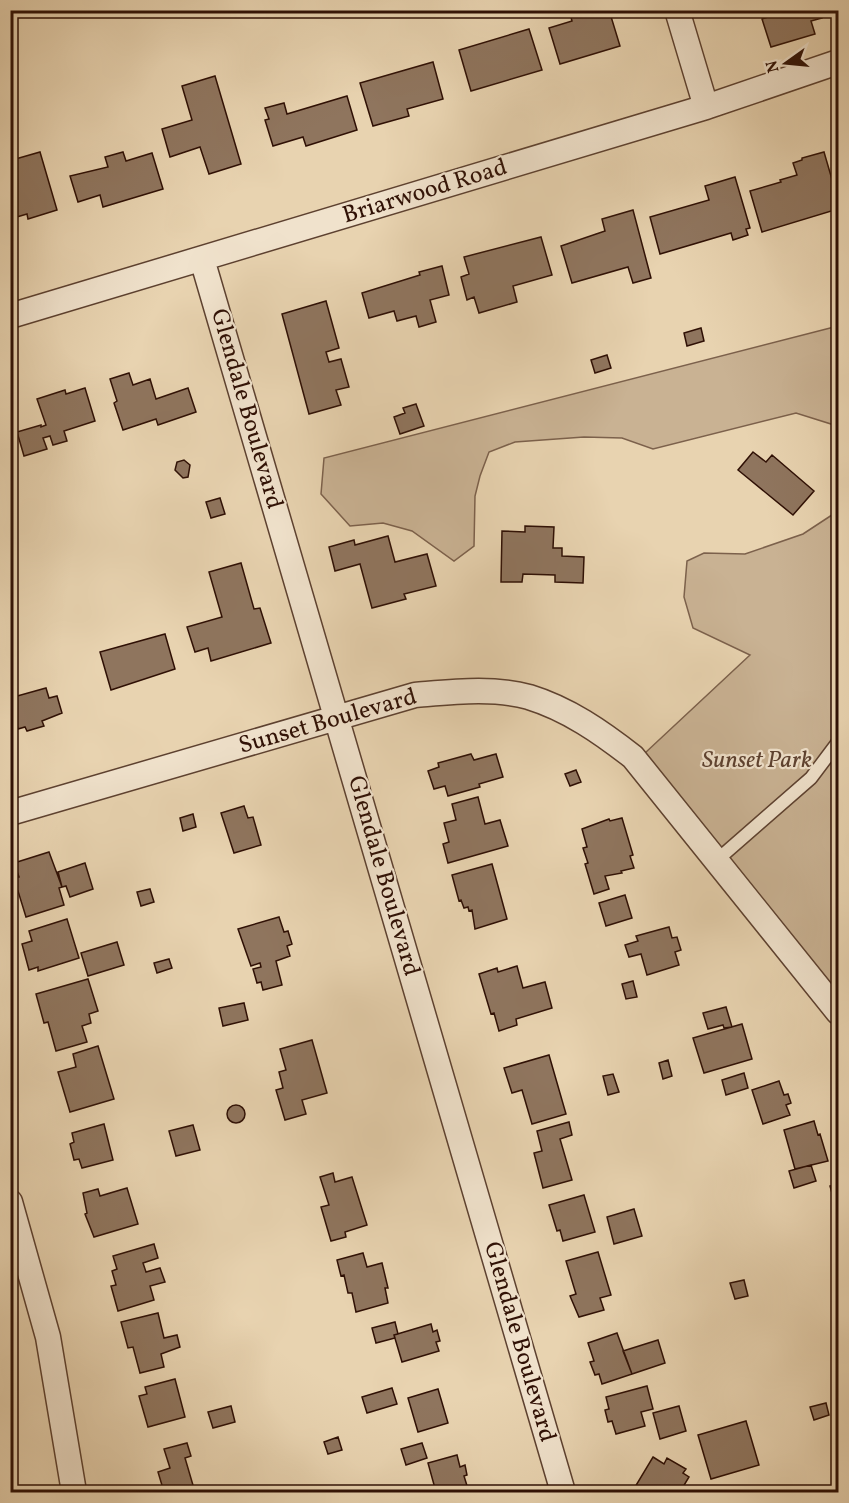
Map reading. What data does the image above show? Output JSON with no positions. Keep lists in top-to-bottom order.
{
  "streets": {
    "street": ["Briarwood Road", "Glendale Boulevard", "Sunset Boulevard"]
  },
  "crossings": [
    ["Briarwood Road", "Glendale Boulevard"],
    ["Glendale Boulevard", "Sunset Boulevard"]
  ],
  "parks": ["Sunset Park"],
  "north": "left"
}
